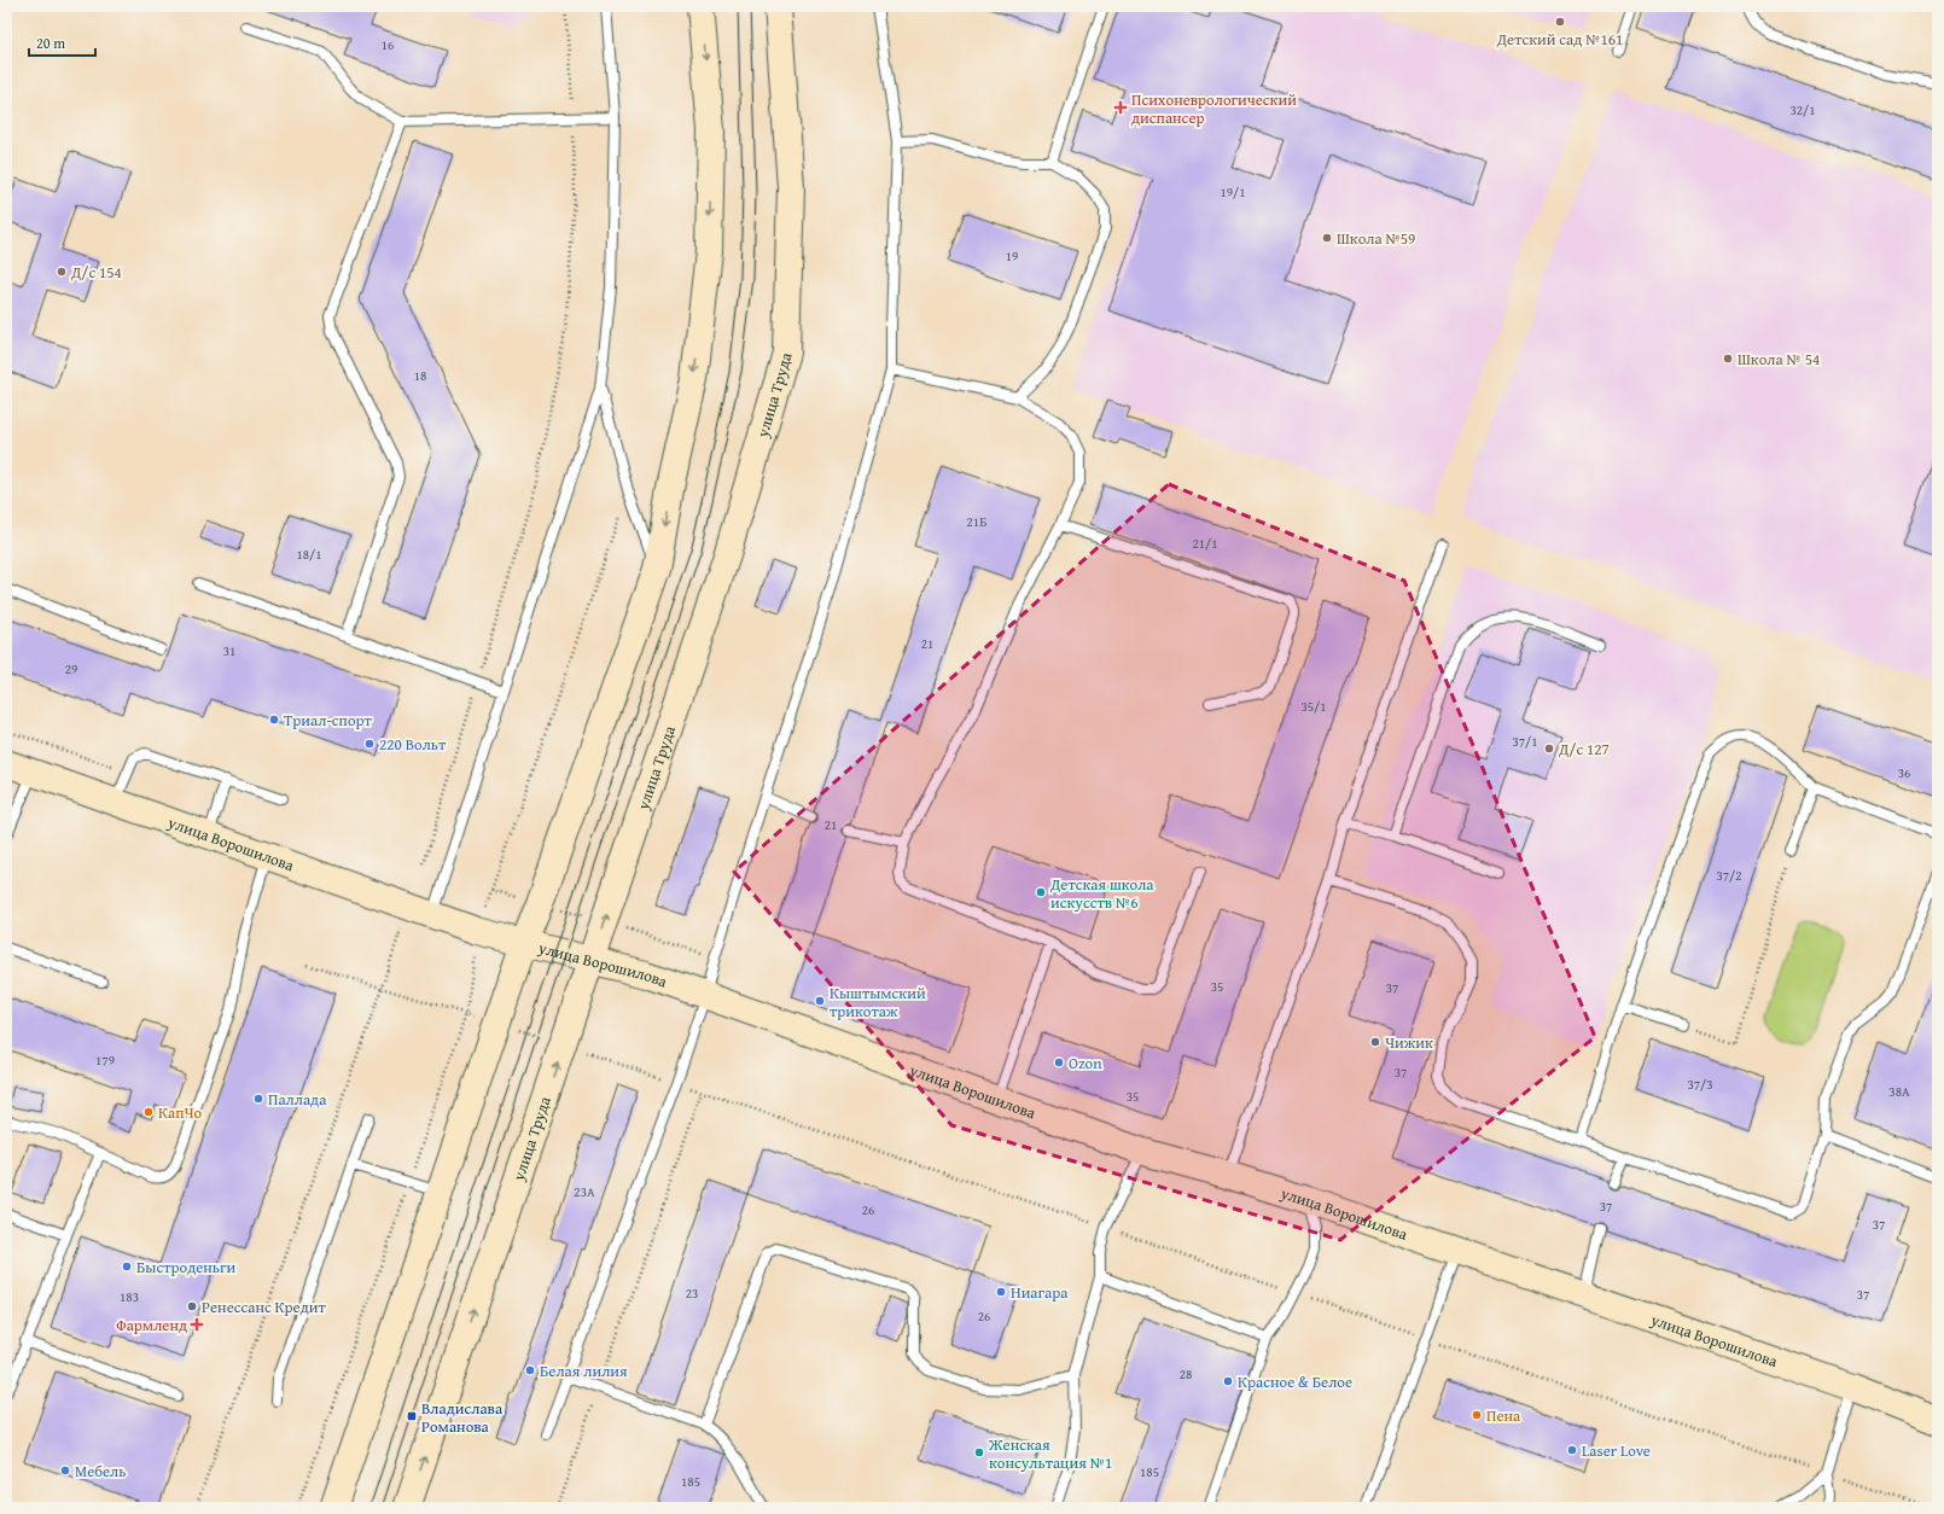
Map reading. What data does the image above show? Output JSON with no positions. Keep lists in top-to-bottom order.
{
  "streets": {
    "main road": ["улица Труда", "улица Ворошилова"]
  },
  "crossings": [
    ["улица Труда", "улица Ворошилова"]
  ],
  "places": {
    "other": [
      "Детский сад №161",
      "Школа №59",
      "Д/с 154",
      "Школа № 54",
      "Триал-спорт",
      "220 Вольт",
      "Д/с 127",
      "Детская школа искусств №6",
      "Кыштымский трикотаж",
      "Чижик",
      "Ozon",
      "Паллада",
      "КапЧо",
      "Быстроденьги",
      "Ниагара",
      "Ренессанс Кредит",
      "Белая лилия",
      "Красное & Белое",
      "Пена",
      "Laser Love",
      "Женская консультация №1",
      "Мебель"
    ],
    "health": ["Психоневрологический диспансер", "Фармленд"],
    "transit": ["Владислава Романова"]
  },
  "house_numbers": [
    "16",
    "32/1",
    "19/1",
    "19",
    "18",
    "21Б",
    "21/1",
    "18/1",
    "21",
    "31",
    "29",
    "35/1",
    "37/1",
    "36",
    "21",
    "37/2",
    "35",
    "37",
    "179",
    "37",
    "37/3",
    "38А",
    "35",
    "23А",
    "37",
    "26",
    "37",
    "23",
    "37",
    "183",
    "26",
    "28",
    "185",
    "185"
  ],
  "scale_bar": "20 m"
}
